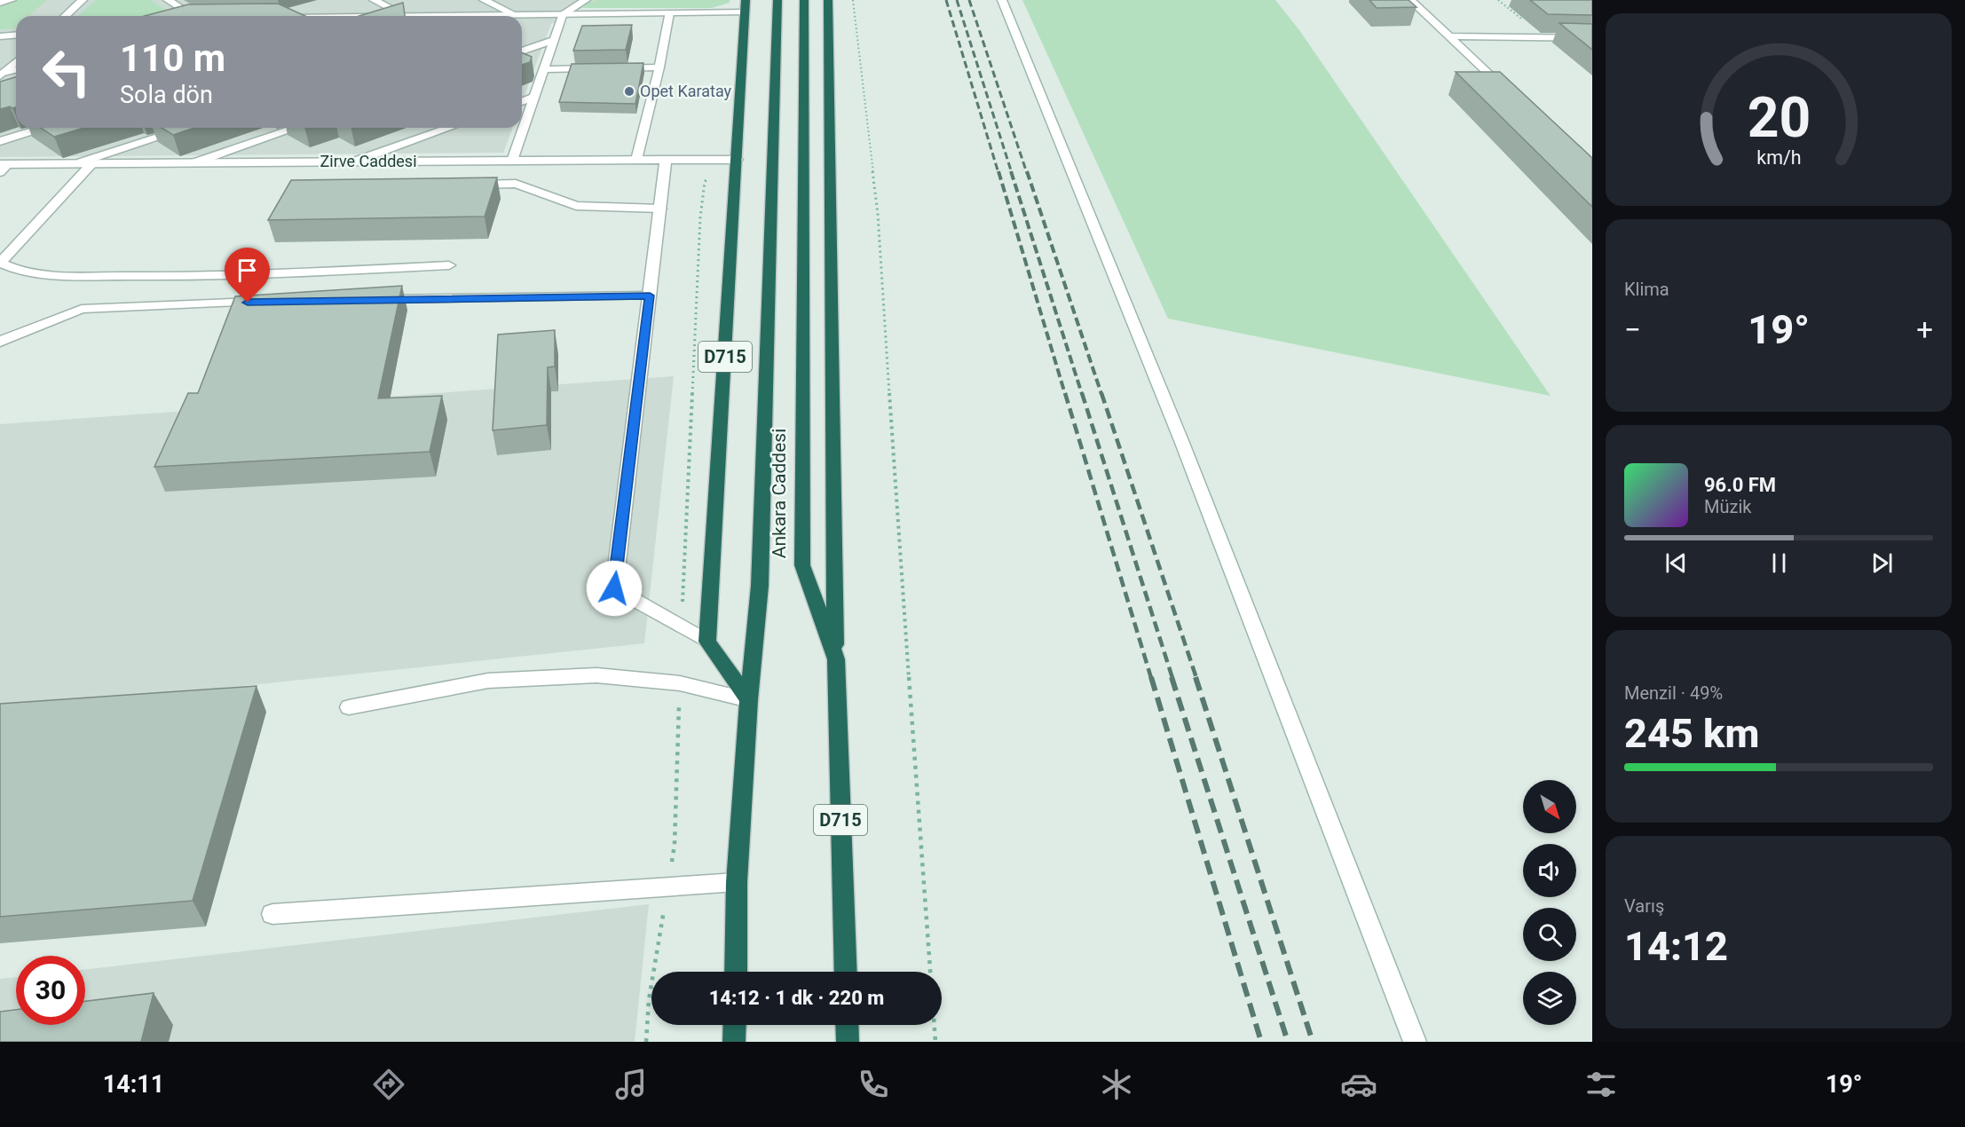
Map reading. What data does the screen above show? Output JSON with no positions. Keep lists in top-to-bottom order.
{
  "streets": {
    "highway": ["D715", "Ankara Caddesi"],
    "street": ["Zirve Caddesi"]
  },
  "crossings": [
    ["Zirve Caddesi", "D715"]
  ],
  "places": ["Opet Karatay"],
  "north": "bottom right",
  "page": {
    "turn": ["110 m", "Sola dön"],
    "tile": [
      "Klima",
      ["Menzil · 49%", "245 km"],
      ["Varış", "14:12"]
    ],
    "heat": ["−", "19°", "+"],
    "song": ["96.0 FM", "Müzik"],
    "limit": "30",
    "trip": "14:12 · 1 dk · 220 m",
    "tabs": ["14:11", "19°"],
    "gauge": ["20", "km/h"]
  }
}
